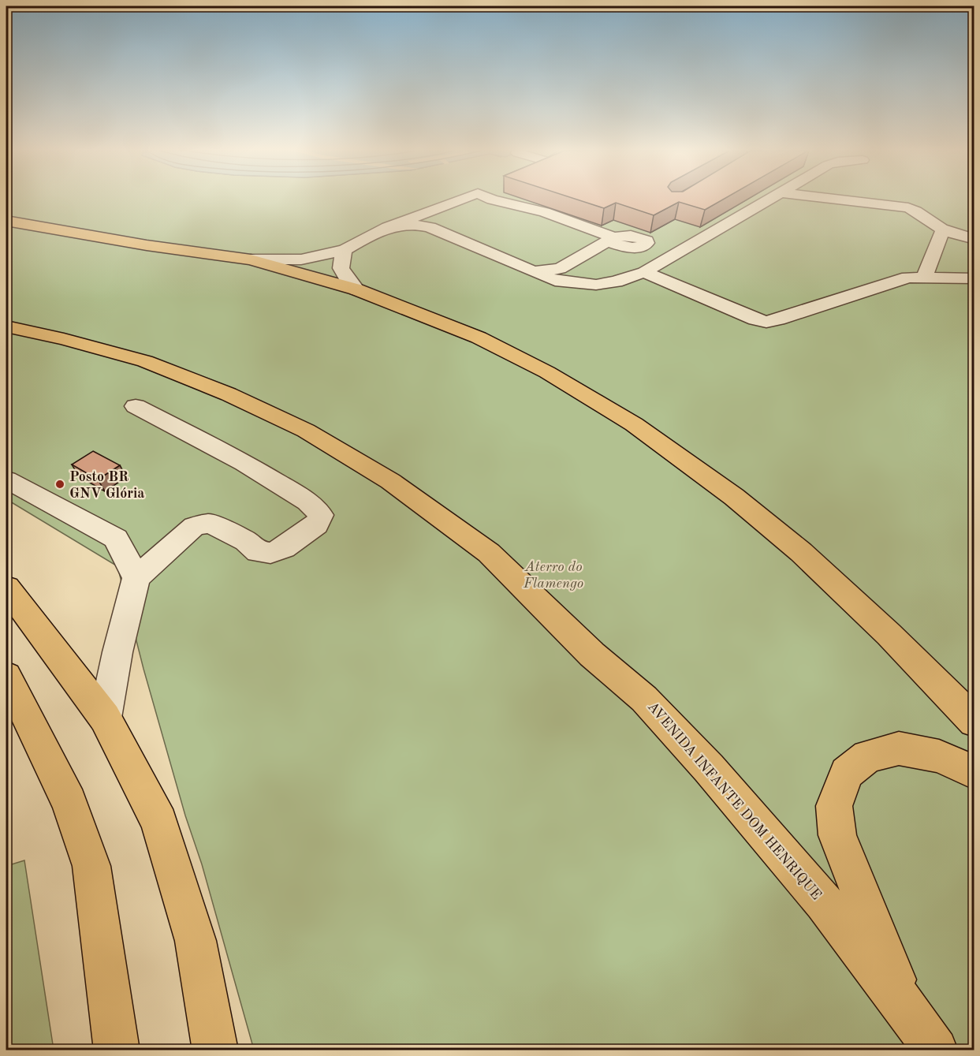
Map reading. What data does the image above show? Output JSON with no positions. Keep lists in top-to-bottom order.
{
  "streets": {
    "main road": ["AVENIDA INFANTE DOM HENRIQUE"]
  },
  "parks": ["Aterro do Flamengo"],
  "places": ["Posto BR GNV Glória"]
}
